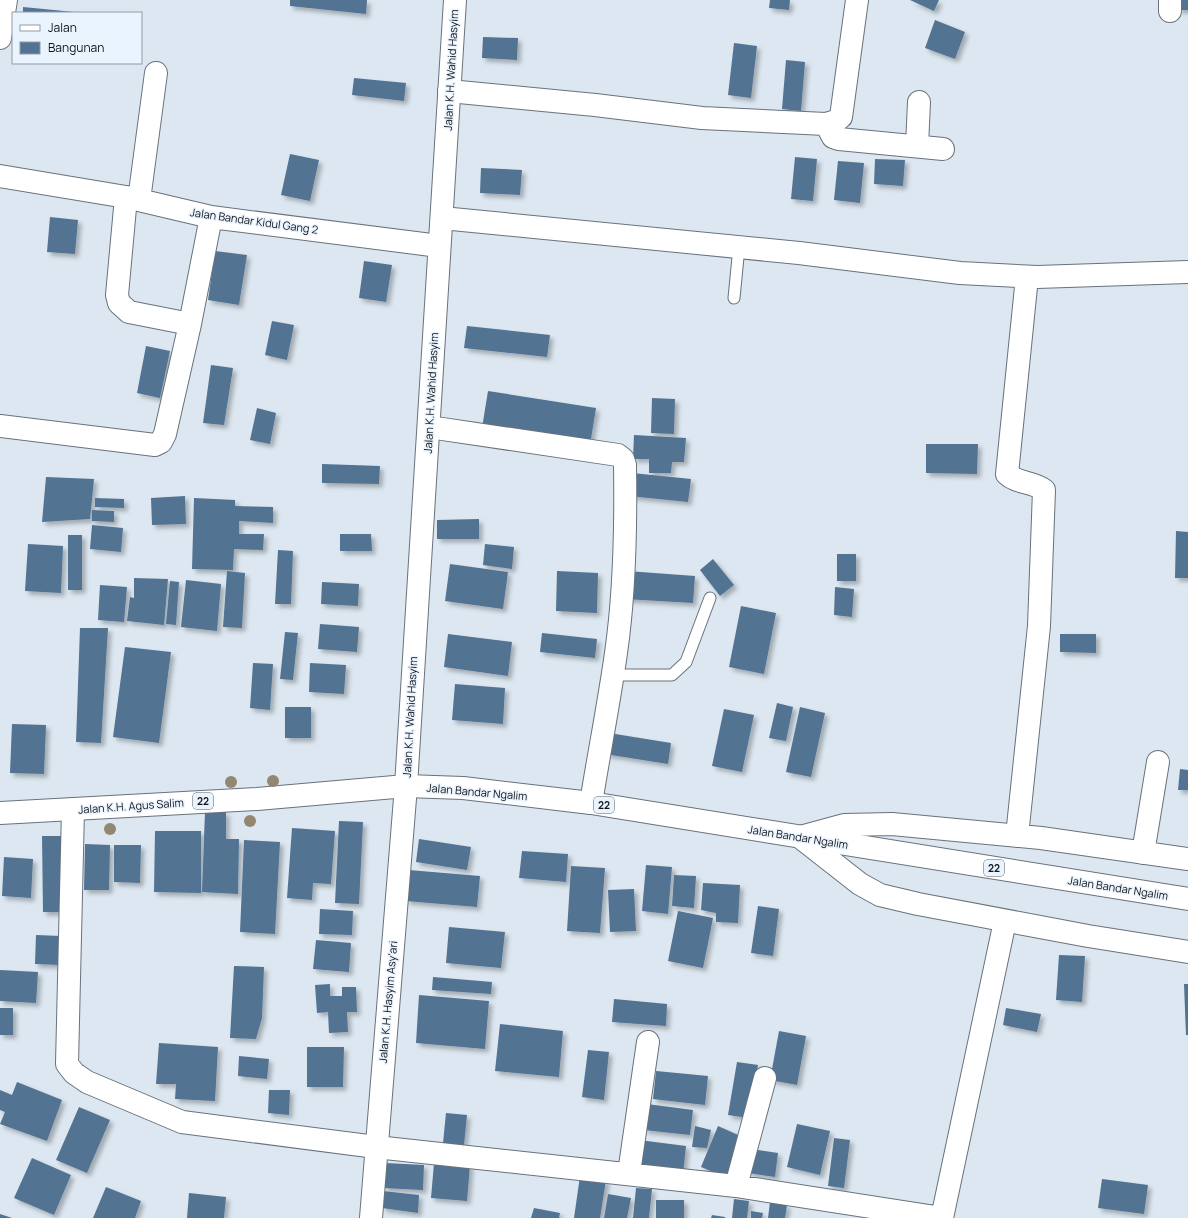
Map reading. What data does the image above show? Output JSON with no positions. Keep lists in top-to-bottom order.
{
  "streets": {
    "main road": [
      "Jalan K.H. Wahid Hasyim",
      "Jalan Bandar Kidul Gang 2",
      "Jalan Bandar Ngalim",
      "22",
      "Jalan K.H. Agus Salim",
      "Jalan K.H. Hasyim Asy'ari"
    ]
  },
  "crossings": [
    ["Jalan K.H. Wahid Hasyim", "Jalan Bandar Kidul Gang 2"],
    ["Jalan K.H. Wahid Hasyim", "Jalan Bandar Ngalim"],
    ["Jalan K.H. Wahid Hasyim", "Jalan K.H. Agus Salim"],
    ["Jalan K.H. Wahid Hasyim", "Jalan K.H. Hasyim Asy'ari"],
    ["Jalan Bandar Ngalim", "Jalan K.H. Agus Salim"],
    ["Jalan Bandar Ngalim", "Jalan K.H. Hasyim Asy'ari"],
    ["Jalan K.H. Agus Salim", "Jalan K.H. Hasyim Asy'ari"]
  ],
  "legend": ["Jalan", "Bangunan"]
}
